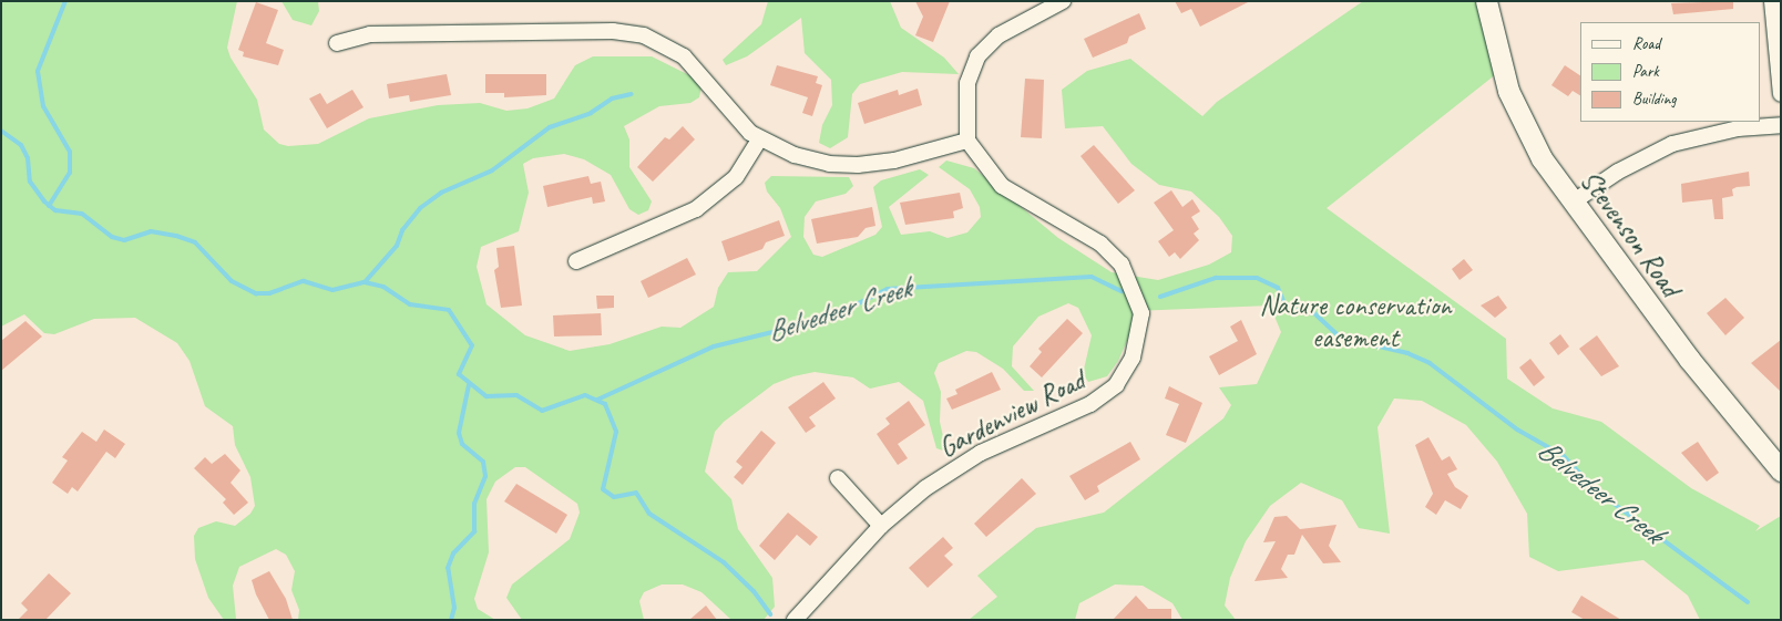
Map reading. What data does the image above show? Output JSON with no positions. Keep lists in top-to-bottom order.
{
  "streets": {
    "street": ["Stevenson Road", "Gardenview Road"]
  },
  "water": ["Belvedeer Creek"],
  "parks": ["Nature conservation easement"],
  "legend": ["Road", "Park", "Building"]
}
